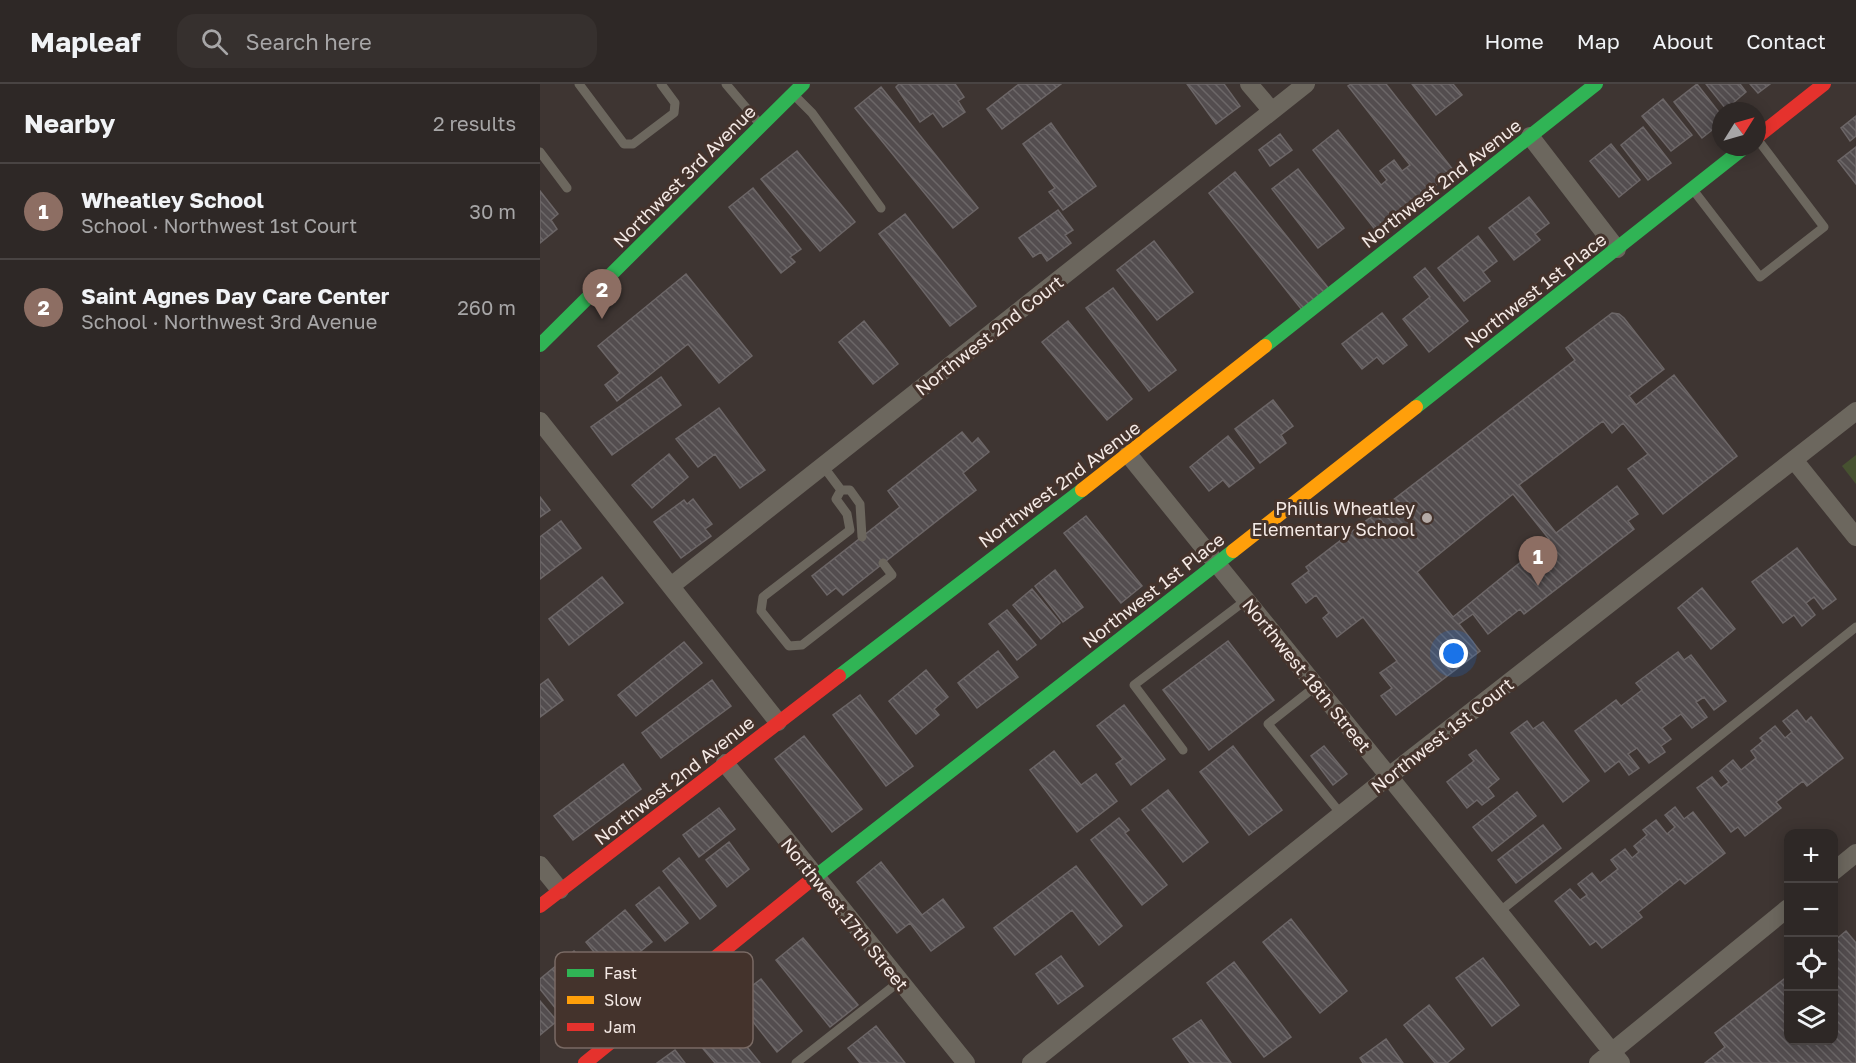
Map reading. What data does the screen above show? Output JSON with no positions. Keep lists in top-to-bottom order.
{
  "streets": {
    "street": [
      "Northwest 3rd Avenue",
      "Northwest 2nd Avenue",
      "Northwest 1st Place",
      "Northwest 2nd Court",
      "Northwest 18th Street",
      "Northwest 1st Court",
      "Northwest 17th Street"
    ]
  },
  "crossings": [
    ["Northwest 2nd Avenue", "Northwest 18th Street"],
    ["Northwest 2nd Avenue", "Northwest 17th Street"],
    ["Northwest 1st Place", "Northwest 18th Street"],
    ["Northwest 1st Place", "Northwest 17th Street"],
    ["Northwest 18th Street", "Northwest 1st Court"]
  ],
  "places": ["Phillis Wheatley Elementary School"],
  "legend": ["Fast", "Slow", "Jam"],
  "north": "top right",
  "page": {
    "header": "Mapleaf",
    "search": "Search here",
    "nav": [
      "Home",
      "Map",
      "About",
      "Contact"
    ],
    "heading": ["Nearby", "2 results"],
    "list": [
      {
        "mark": "1",
        "name": "Wheatley School",
        "note": "School · Northwest 1st Court",
        "value": "30 m"
      },
      {
        "mark": "2",
        "name": "Saint Agnes Day Care Center",
        "note": "School · Northwest 3rd Avenue",
        "value": "260 m"
      }
    ],
    "pins": ["2", "1"],
    "map_buttons": ["+", "−"]
  }
}
